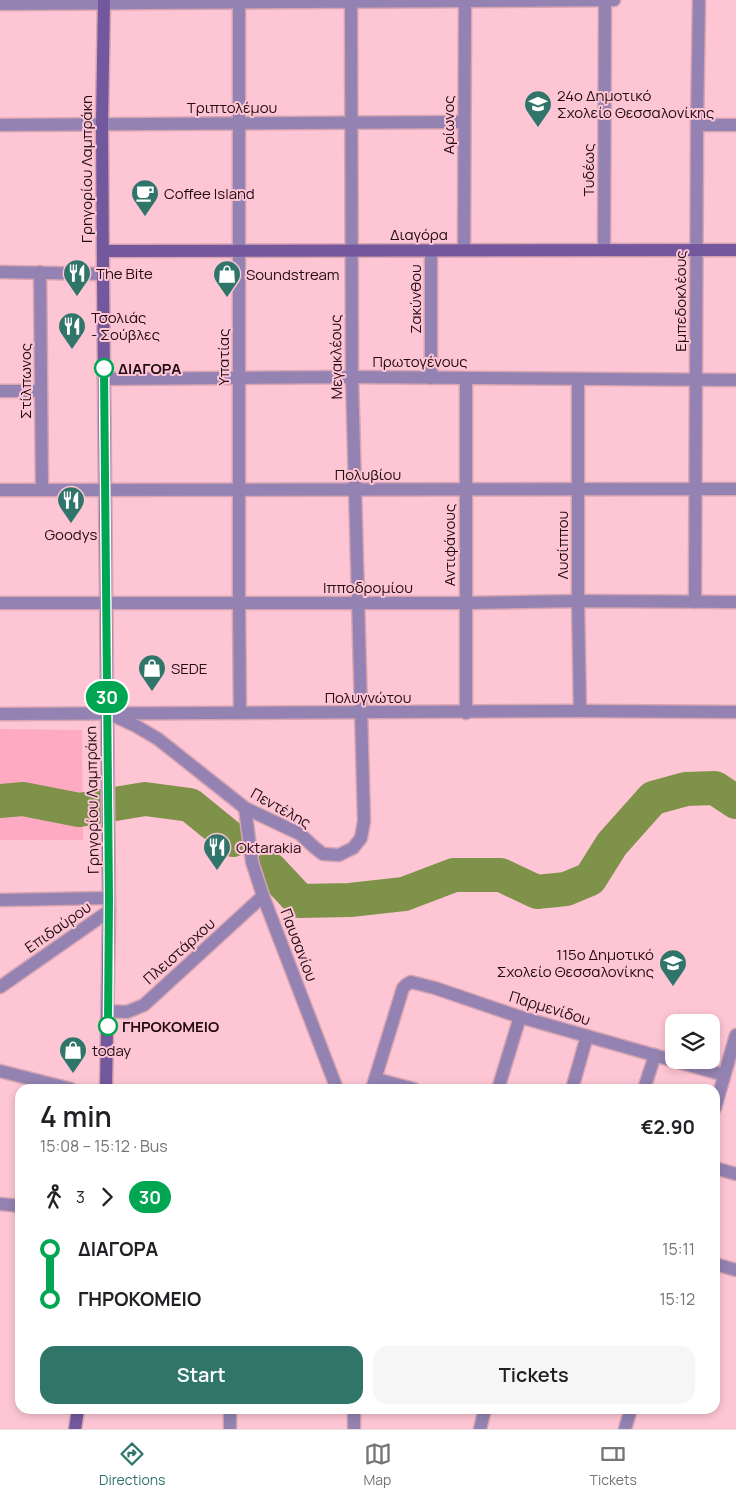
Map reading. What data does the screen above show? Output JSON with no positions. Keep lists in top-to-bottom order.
{
  "streets": {
    "main road": ["Γρηγορίου Λαμπράκη", "Διαγόρα"],
    "street": [
      "Τριπτολέμου",
      "Αρίωνος",
      "Τυδέως",
      "Ζακύνθου",
      "Εμπεδοκλέους",
      "Υπατίας",
      "Μεγακλέους",
      "Πρωτογένους",
      "Στίλπωνος",
      "Πολυβίου",
      "Αντιφάνους",
      "Λυσίππου",
      "Ιπποδρομίου",
      "Πολυγνώτου",
      "Πεντέλης",
      "Επιδαύρου",
      "Παυσανίου",
      "Πλειστάρχου",
      "Παρμενίδου"
    ]
  },
  "crossings": [
    ["Τριπτολέμου", "Αρίωνος"],
    ["Τριπτολέμου", "Γρηγορίου Λαμπράκη"],
    ["Τριπτολέμου", "Υπατίας"],
    ["Τριπτολέμου", "Μεγακλέους"],
    ["Αρίωνος", "Διαγόρα"],
    ["Γρηγορίου Λαμπράκη", "Διαγόρα"],
    ["Γρηγορίου Λαμπράκη", "Πρωτογένους"],
    ["Γρηγορίου Λαμπράκη", "Πολυβίου"],
    ["Γρηγορίου Λαμπράκη", "Ιπποδρομίου"],
    ["Γρηγορίου Λαμπράκη", "Πολυγνώτου"],
    ["Γρηγορίου Λαμπράκη", "Πεντέλης"],
    ["Γρηγορίου Λαμπράκη", "Επιδαύρου"],
    ["Γρηγορίου Λαμπράκη", "Πλειστάρχου"],
    ["Τυδέως", "Διαγόρα"],
    ["Διαγόρα", "Ζακύνθου"],
    ["Διαγόρα", "Εμπεδοκλέους"],
    ["Διαγόρα", "Υπατίας"],
    ["Διαγόρα", "Μεγακλέους"],
    ["Ζακύνθου", "Πρωτογένους"],
    ["Εμπεδοκλέους", "Πρωτογένους"],
    ["Εμπεδοκλέους", "Πολυβίου"],
    ["Εμπεδοκλέους", "Ιπποδρομίου"],
    ["Υπατίας", "Πρωτογένους"],
    ["Υπατίας", "Πολυβίου"],
    ["Υπατίας", "Ιπποδρομίου"],
    ["Υπατίας", "Πολυγνώτου"],
    ["Μεγακλέους", "Πρωτογένους"],
    ["Μεγακλέους", "Πολυβίου"],
    ["Μεγακλέους", "Ιπποδρομίου"],
    ["Μεγακλέους", "Πολυγνώτου"],
    ["Μεγακλέους", "Πεντέλης"],
    ["Πρωτογένους", "Αντιφάνους"],
    ["Πρωτογένους", "Λυσίππου"],
    ["Στίλπωνος", "Πολυβίου"],
    ["Πολυβίου", "Αντιφάνους"],
    ["Πολυβίου", "Λυσίππου"],
    ["Αντιφάνους", "Ιπποδρομίου"],
    ["Αντιφάνους", "Πολυγνώτου"],
    ["Λυσίππου", "Ιπποδρομίου"],
    ["Λυσίππου", "Πολυγνώτου"],
    ["Πολυγνώτου", "Πεντέλης"],
    ["Πεντέλης", "Παυσανίου"],
    ["Παυσανίου", "Πλειστάρχου"]
  ],
  "places": {
    "school or university": ["24ο Δημοτικό Σχολείο Θεσσαλονίκης", "115o Δημοτικό Σχολείο Θεσσαλονίκης"],
    "cafe": ["Coffee Island"],
    "restaurant": [
      "The Bite",
      "Τσολιάς - Σούβλες",
      "Goodys",
      "Oktarakia"
    ],
    "shop": ["Soundstream", "SEDE", "today"],
    "other": ["ΔΙΑΓΟΡΑ", "ΓΗΡΟΚΟΜΕΙΟ"]
  },
  "lines": ["bus line 30"],
  "page": {
    "on_map": "30",
    "heading": ["4 min", "15:08 – 15:12 · Bus", "€2.90"],
    "legs": ["3", "30"],
    "list": [
      {
        "name": "ΔΙΑΓΟΡΑ",
        "value": "15:11"
      },
      {
        "name": "ΓΗΡΟΚΟΜΕΙΟ",
        "value": "15:12"
      }
    ],
    "buttons": ["Start", "Tickets"],
    "tabs": ["Directions", "Map", "Tickets"]
  }
}
